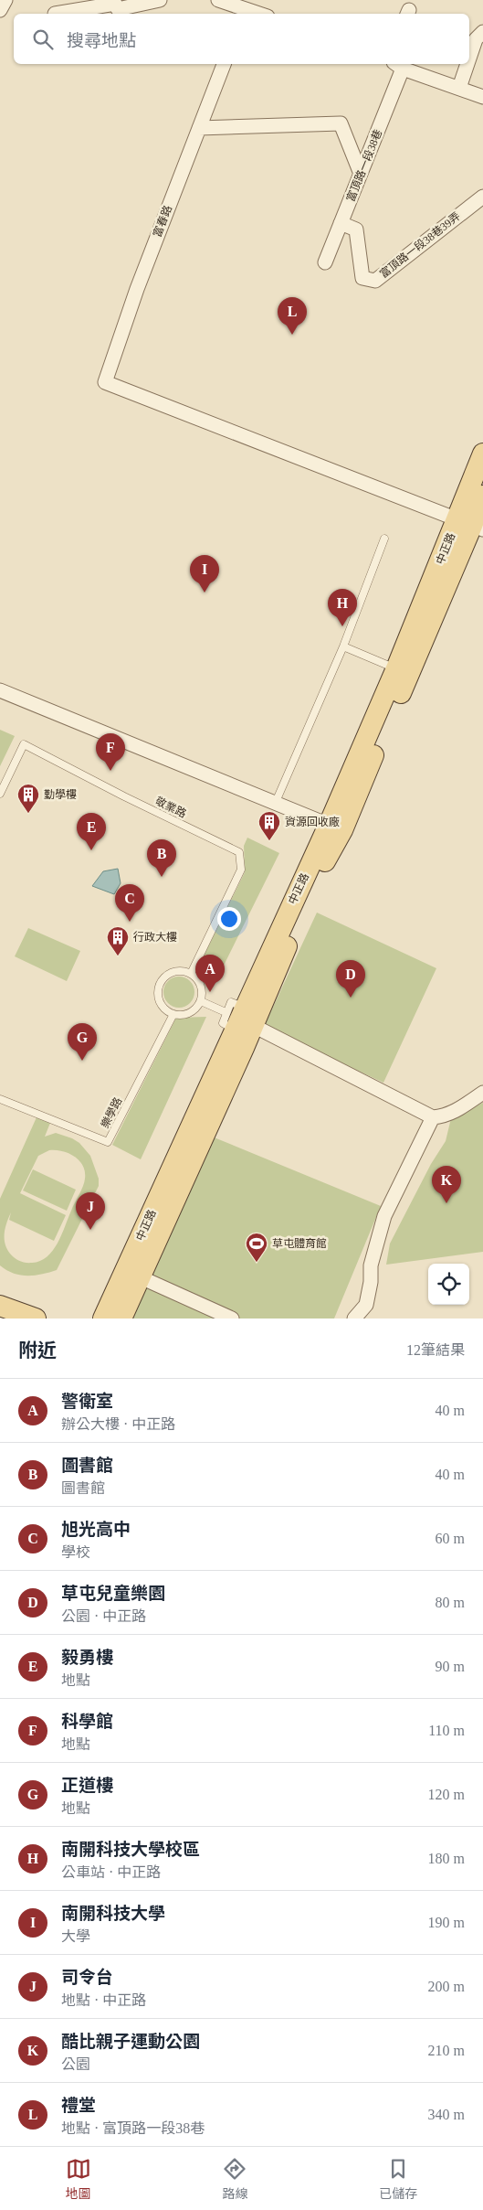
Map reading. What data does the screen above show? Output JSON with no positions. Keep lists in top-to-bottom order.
{
  "streets": {
    "main road": ["中正路"],
    "street": ["富頂路一段38巷", "富春路", "富頂路一段38巷39弄"],
    "lane": ["敬業路", "樂學路"]
  },
  "crossings": [
    ["富頂路一段38巷", "富頂路一段38巷39弄"],
    ["富春路", "中正路"],
    ["敬業路", "樂學路"]
  ],
  "places": {
    "building": ["勤學樓", "資源回收廠", "行政大樓"],
    "sports": ["草屯體育館"]
  },
  "page": {
    "search": "搜尋地點",
    "pins": [
      "L",
      "I",
      "H",
      "F",
      "E",
      "B",
      "C",
      "A",
      "D",
      "G",
      "K",
      "J"
    ],
    "heading": ["附近", "12筆結果"],
    "list": [
      {
        "mark": "A",
        "name": "警衛室",
        "note": "辦公大樓 · 中正路",
        "value": "40 m"
      },
      {
        "mark": "B",
        "name": "圖書館",
        "note": "圖書館",
        "value": "40 m"
      },
      {
        "mark": "C",
        "name": "旭光高中",
        "note": "學校",
        "value": "60 m"
      },
      {
        "mark": "D",
        "name": "草屯兒童樂園",
        "note": "公園 · 中正路",
        "value": "80 m"
      },
      {
        "mark": "E",
        "name": "毅勇樓",
        "note": "地點",
        "value": "90 m"
      },
      {
        "mark": "F",
        "name": "科學館",
        "note": "地點",
        "value": "110 m"
      },
      {
        "mark": "G",
        "name": "正道樓",
        "note": "地點",
        "value": "120 m"
      },
      {
        "mark": "H",
        "name": "南開科技大學校區",
        "note": "公車站 · 中正路",
        "value": "180 m"
      },
      {
        "mark": "I",
        "name": "南開科技大學",
        "note": "大學",
        "value": "190 m"
      },
      {
        "mark": "J",
        "name": "司令台",
        "note": "地點 · 中正路",
        "value": "200 m"
      },
      {
        "mark": "K",
        "name": "酷比親子運動公園",
        "note": "公園",
        "value": "210 m"
      },
      {
        "mark": "L",
        "name": "禮堂",
        "note": "地點 · 富頂路一段38巷",
        "value": "340 m"
      }
    ],
    "nav": ["地圖", "路線", "已儲存"]
  }
}
